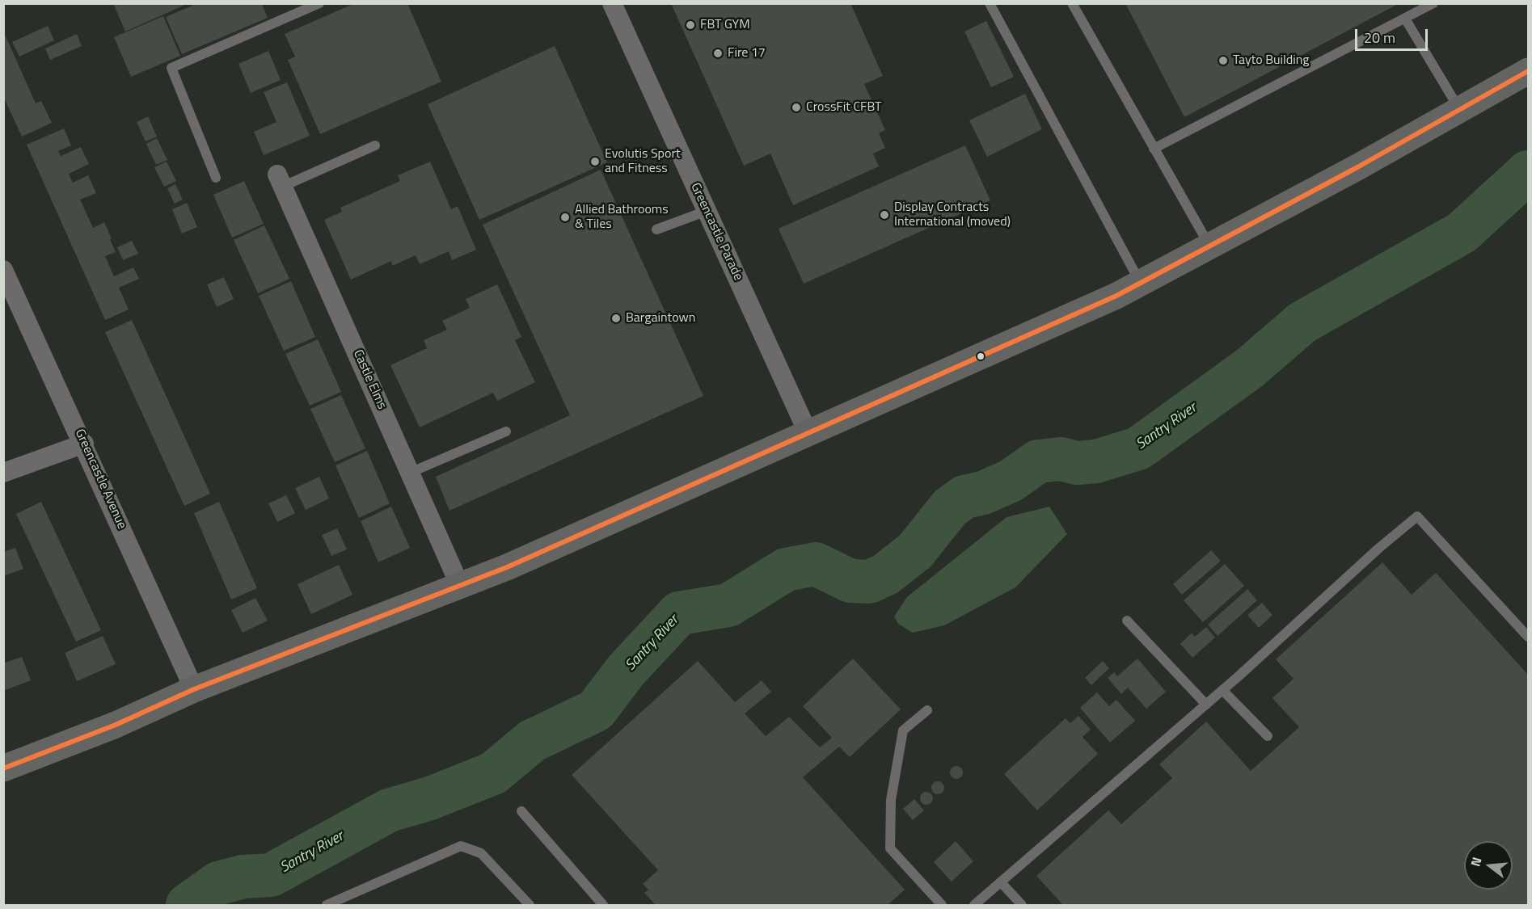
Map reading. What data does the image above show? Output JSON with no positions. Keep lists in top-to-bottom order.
{
  "streets": {
    "street": ["Greencastle Parade", "Castle Elms", "Greencastle Avenue"]
  },
  "water": ["Santry River"],
  "places": [
    "FBT GYM",
    "Fire 17",
    "Tayto Building",
    "CrossFit CFBT",
    "Evolutis Sport and Fitness",
    "Display Contracts International (moved)",
    "Allied Bathrooms & Tiles",
    "Bargaintown"
  ],
  "scale_bar": "20 m",
  "north": "left"
}
